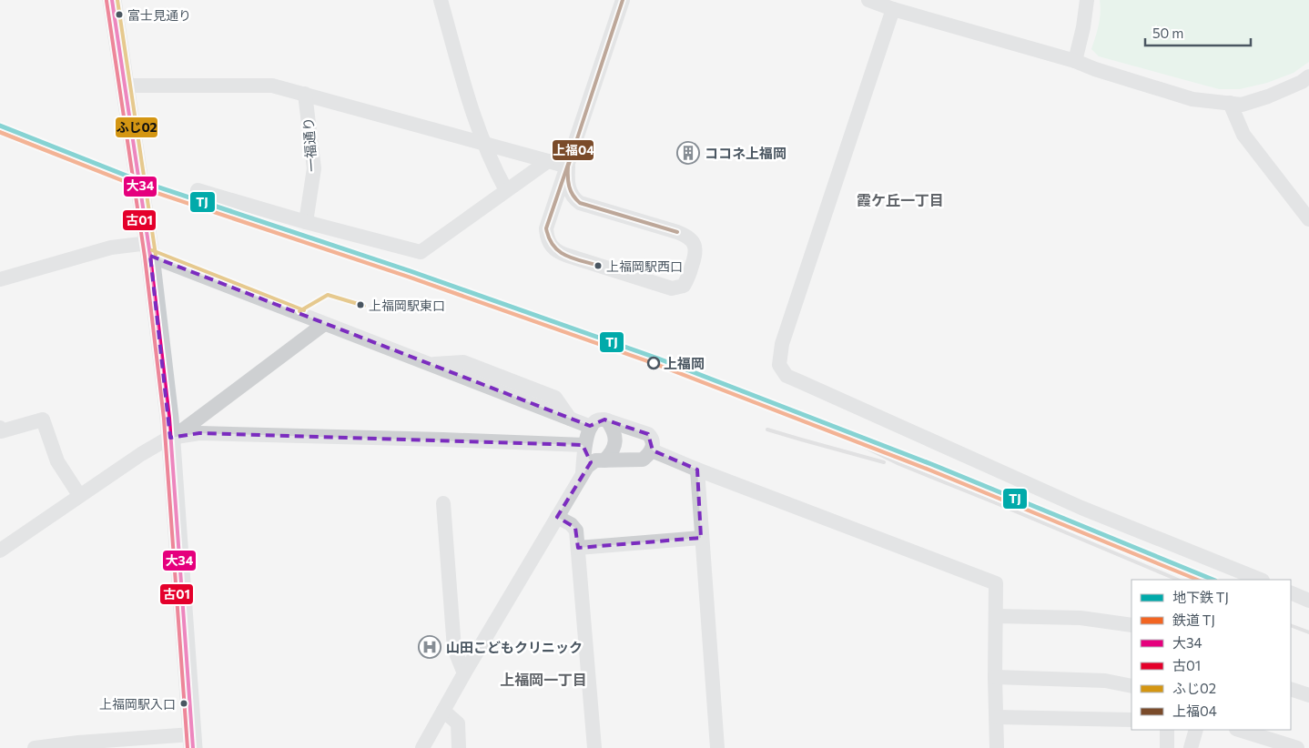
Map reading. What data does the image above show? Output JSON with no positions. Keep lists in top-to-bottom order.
{
  "streets": {
    "street": ["一福通り"]
  },
  "districts": ["霞ケ丘一丁目", "上福岡一丁目"],
  "places": {
    "other": [
      "富士見通り",
      "上福岡駅西口",
      "上福岡駅東口",
      "上福岡",
      "上福岡駅入口"
    ],
    "building": ["ココネ上福岡"],
    "hospital": ["山田こどもクリニック"]
  },
  "lines": [
    "transit line 大34",
    "transit line ふじ02",
    "transit line 上福04",
    "transit line 古01",
    "metro line TJ",
    "rail line TJ"
  ],
  "legend": [
    "地下鉄 TJ",
    "鉄道 TJ",
    "大34",
    "古01",
    "ふじ02",
    "上福04"
  ],
  "scale_bar": "50 m"
}
